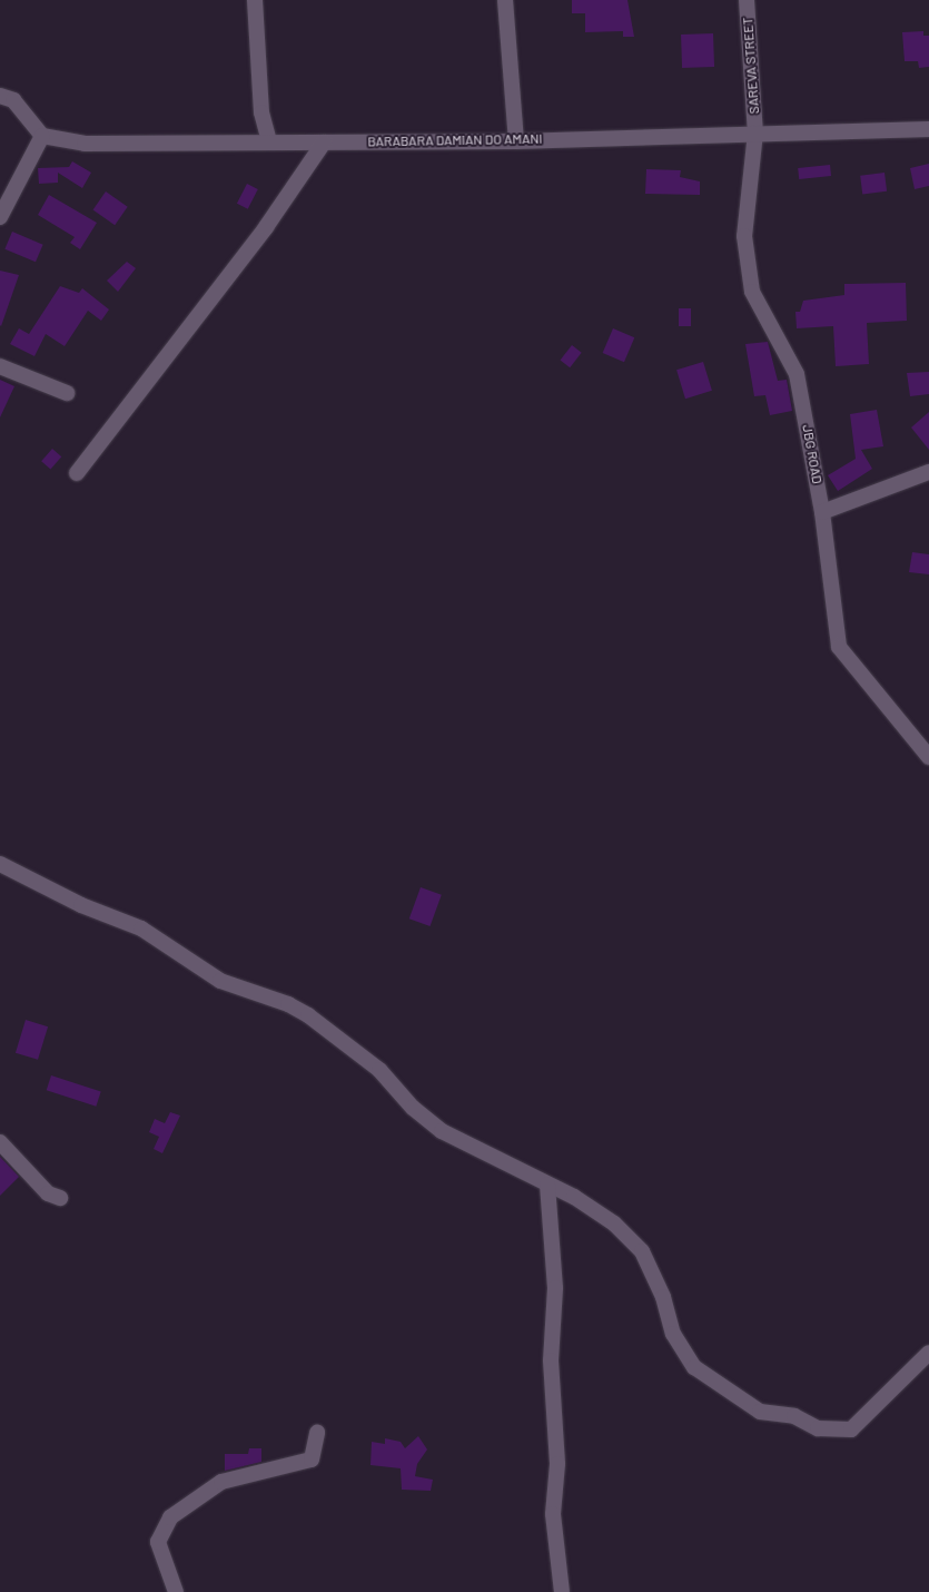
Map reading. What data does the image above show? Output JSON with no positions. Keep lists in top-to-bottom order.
{
  "streets": {
    "street": ["SAREVA STREET", "BARABARA DAMIAN DO AMANI", "JBG ROAD"]
  },
  "crossings": [
    ["SAREVA STREET", "BARABARA DAMIAN DO AMANI"],
    ["SAREVA STREET", "JBG ROAD"],
    ["BARABARA DAMIAN DO AMANI", "JBG ROAD"]
  ]
}
